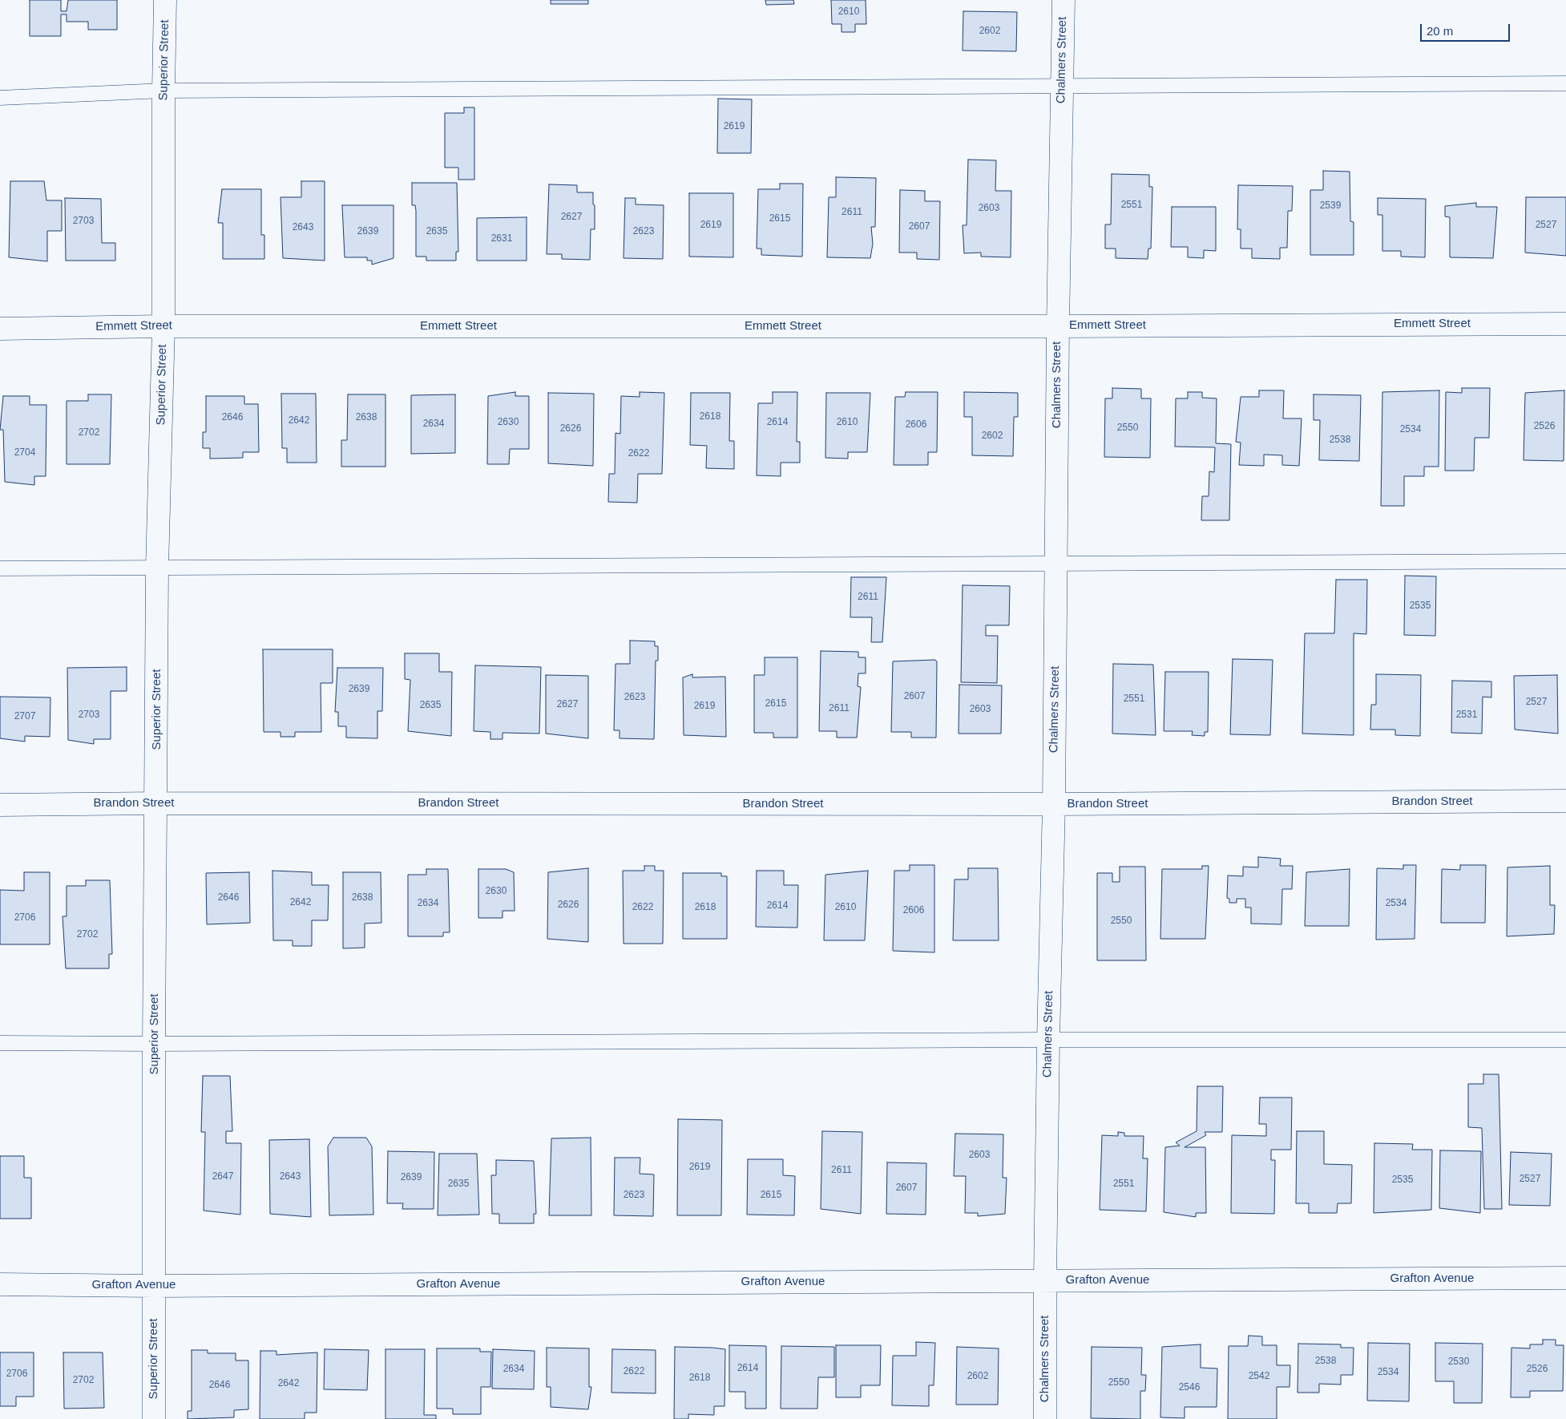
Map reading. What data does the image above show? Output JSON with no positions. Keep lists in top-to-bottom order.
{
  "streets": {
    "street": [
      "Superior Street",
      "Chalmers Street",
      "Emmett Street",
      "Brandon Street",
      "Grafton Avenue"
    ]
  },
  "crossings": [
    ["Superior Street", "Emmett Street"],
    ["Superior Street", "Brandon Street"],
    ["Superior Street", "Grafton Avenue"],
    ["Chalmers Street", "Emmett Street"],
    ["Chalmers Street", "Brandon Street"],
    ["Chalmers Street", "Grafton Avenue"]
  ],
  "house_numbers": [
    "2610",
    "2602",
    "2619",
    "2551",
    "2539",
    "2603",
    "2611",
    "2627",
    "2615",
    "2703",
    "2619",
    "2527",
    "2607",
    "2643",
    "2639",
    "2635",
    "2623",
    "2631",
    "2618",
    "2646",
    "2638",
    "2642",
    "2630",
    "2614",
    "2610",
    "2634",
    "2606",
    "2526",
    "2550",
    "2626",
    "2534",
    "2702",
    "2602",
    "2538",
    "2704",
    "2622",
    "2611",
    "2535",
    "2639",
    "2607",
    "2623",
    "2551",
    "2527",
    "2615",
    "2627",
    "2635",
    "2619",
    "2611",
    "2603",
    "2703",
    "2531",
    "2707",
    "2630",
    "2646",
    "2638",
    "2642",
    "2634",
    "2534",
    "2626",
    "2614",
    "2622",
    "2618",
    "2610",
    "2606",
    "2706",
    "2550",
    "2702",
    "2603",
    "2619",
    "2611",
    "2647",
    "2643",
    "2639",
    "2527",
    "2535",
    "2635",
    "2551",
    "2607",
    "2623",
    "2615",
    "2538",
    "2530",
    "2614",
    "2634",
    "2526",
    "2622",
    "2534",
    "2706",
    "2602",
    "2542",
    "2618",
    "2702",
    "2550",
    "2642",
    "2646",
    "2546"
  ],
  "scale_bar": "20 m"
}
